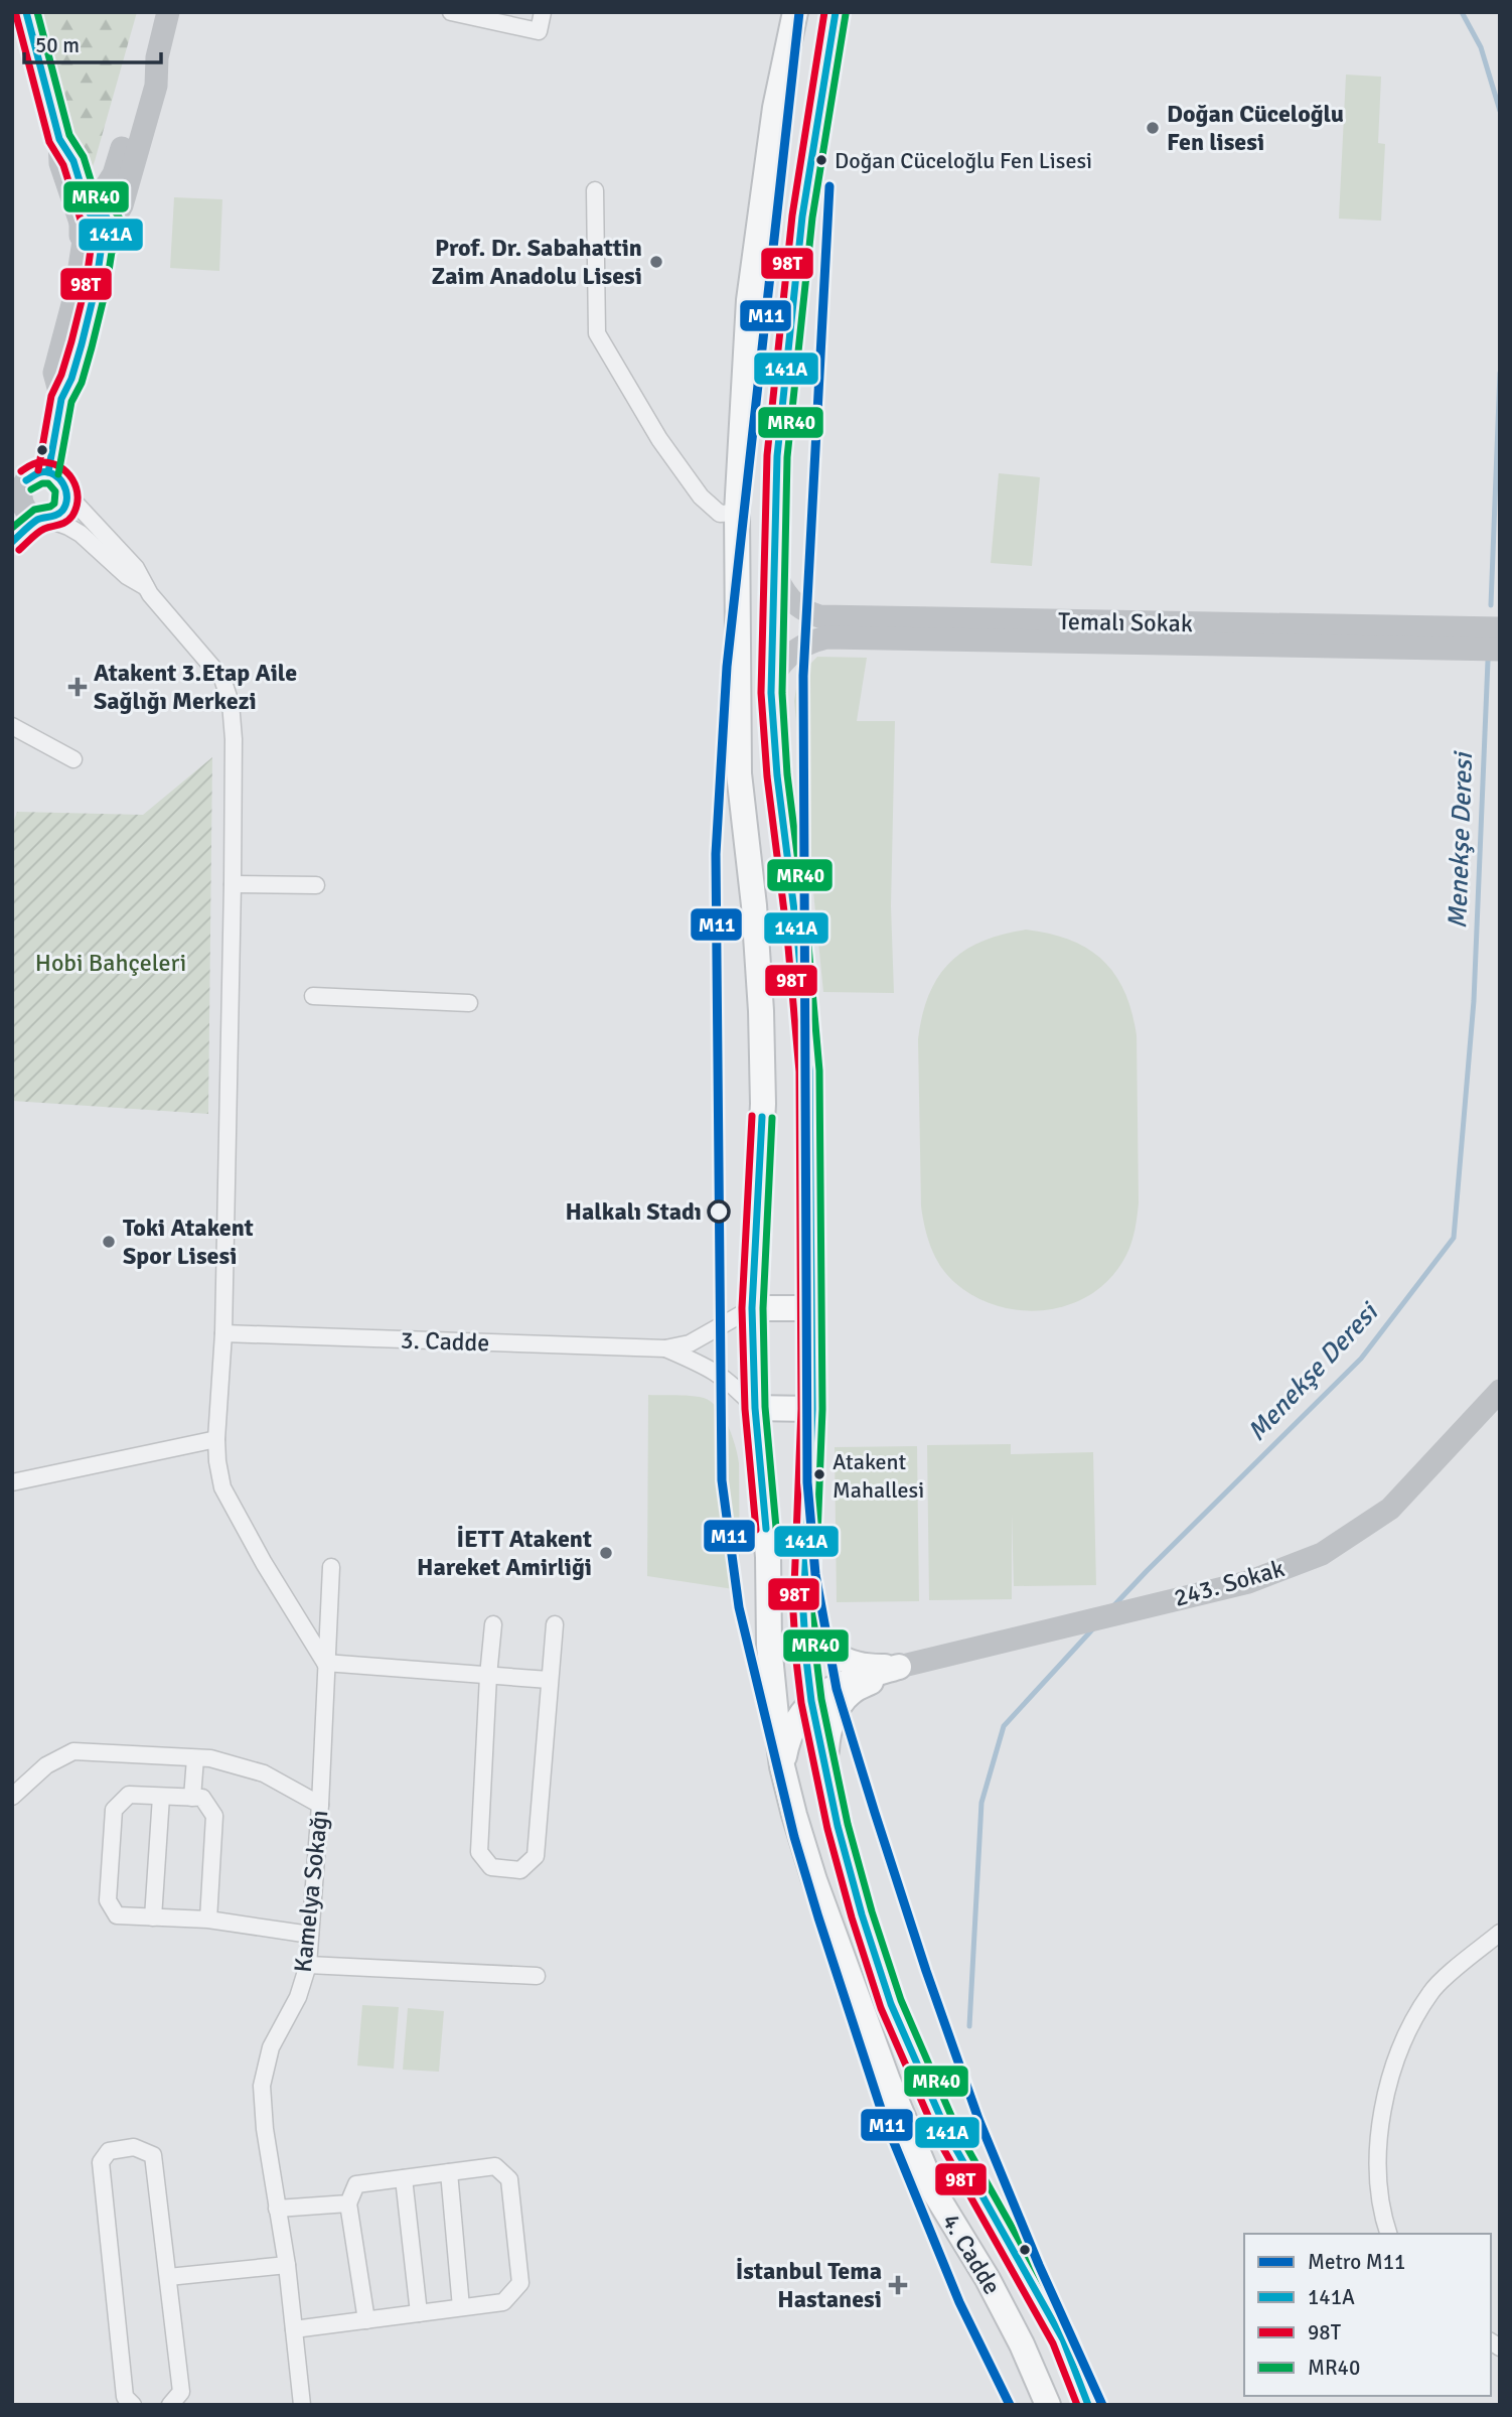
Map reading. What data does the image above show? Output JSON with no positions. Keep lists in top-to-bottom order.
{
  "streets": {
    "main road": ["4. Cadde"],
    "street": [
      "Temalı Sokak",
      "3. Cadde",
      "243. Sokak",
      "Kamelya Sokağı"
    ]
  },
  "crossings": [
    ["Temalı Sokak", "4. Cadde"]
  ],
  "water": ["Menekşe Deresi"],
  "parks": ["Hobi Bahçeleri"],
  "places": {
    "other": [
      "Doğan Cüceloğlu Fen lisesi",
      "Doğan Cüceloğlu Fen Lisesi",
      "Prof. Dr. Sabahattin Zaim Anadolu Lisesi",
      "Halkalı Stadı",
      "Toki Atakent Spor Lisesi",
      "Atakent Mahallesi",
      "İETT Atakent Hareket Amirliği"
    ],
    "health": ["Atakent 3.Etap Aile Sağlığı Merkezi", "İstanbul Tema Hastanesi"]
  },
  "lines": [
    "metro line M11",
    "transit line 141A",
    "transit line 98T",
    "transit line MR40"
  ],
  "legend": [
    "Metro M11",
    "141A",
    "98T",
    "MR40"
  ],
  "scale_bar": "50 m"
}
